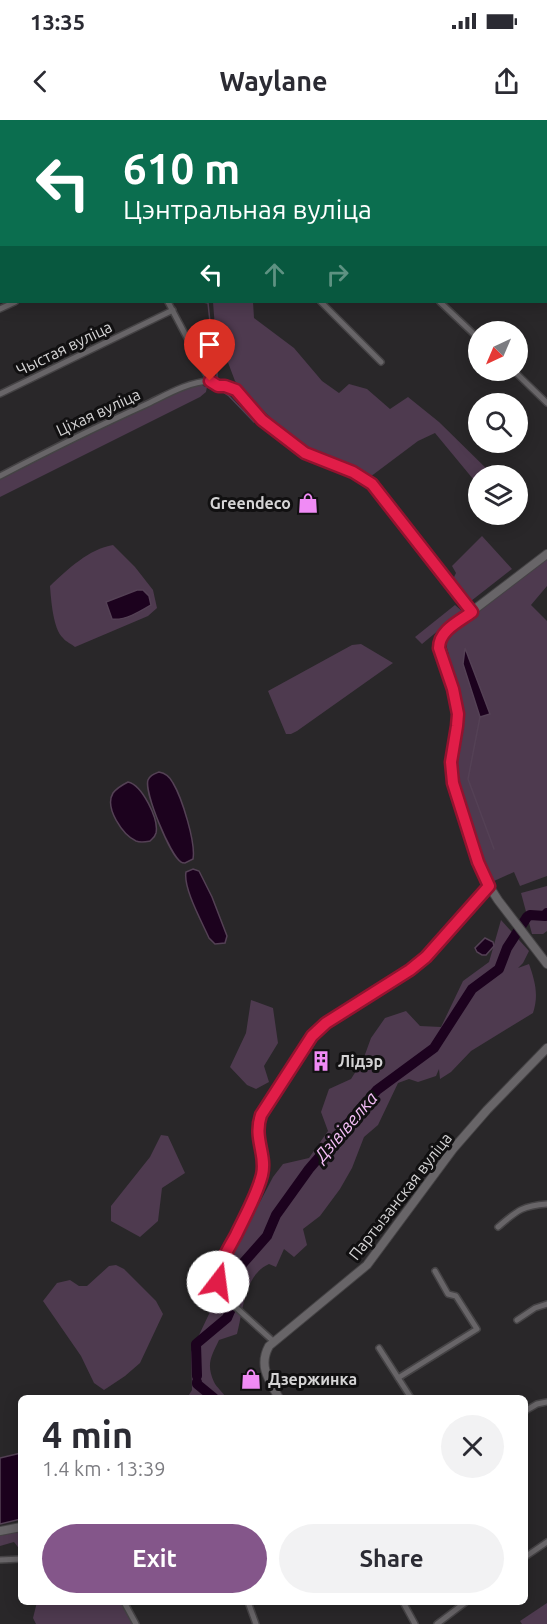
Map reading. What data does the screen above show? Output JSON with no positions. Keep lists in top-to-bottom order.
{
  "streets": {
    "street": ["Чыстая вуліца", "Ціхая вуліца", "Партызанская вуліца"]
  },
  "water": ["Дзівівелка"],
  "places": {
    "shop": ["Greendeco", "Дзержинка"],
    "building": ["Лідэр"]
  },
  "north": "bottom left",
  "page": {
    "status": "13:35",
    "header": "Waylane",
    "turn": ["610 m", "Цэнтральная вуліца"],
    "heading": ["4 min", "1.4 km · 13:39"],
    "buttons": ["Exit", "Share"]
  }
}
